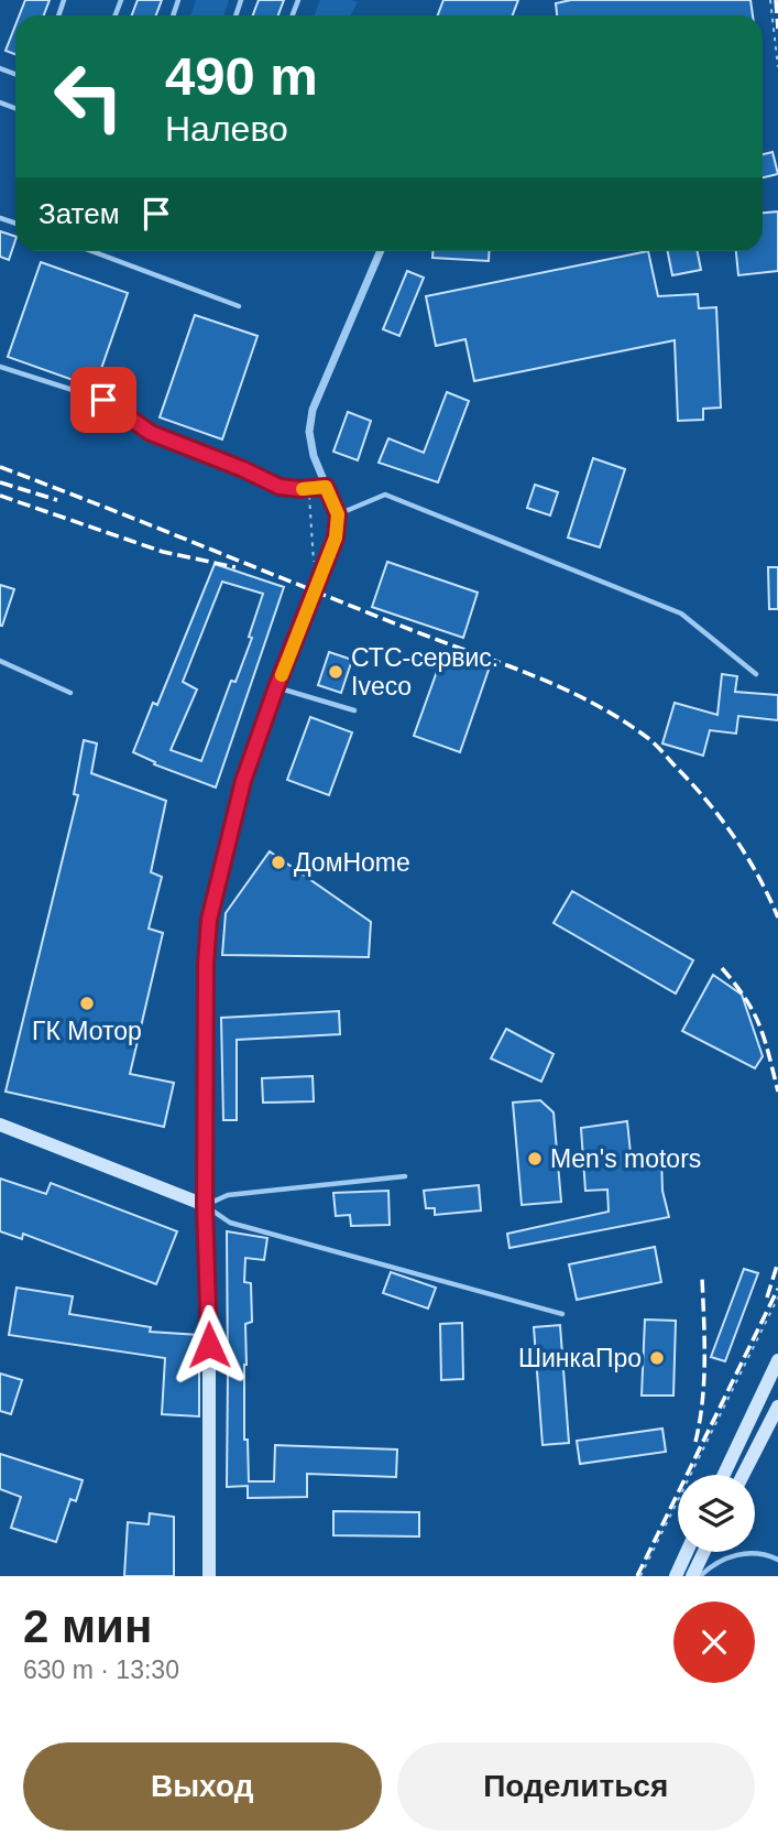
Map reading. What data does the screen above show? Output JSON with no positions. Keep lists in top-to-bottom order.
{
  "places": [
    "СТС-сервис. Iveco",
    "ДомHome",
    "ГК Мотор",
    "Men's motors",
    "ШинкаПро"
  ],
  "page": {
    "turn": ["490 m", "Налево"],
    "then": "Затем",
    "heading": ["2 мин", "630 m · 13:30"],
    "buttons": ["Выход", "Поделиться"]
  }
}
